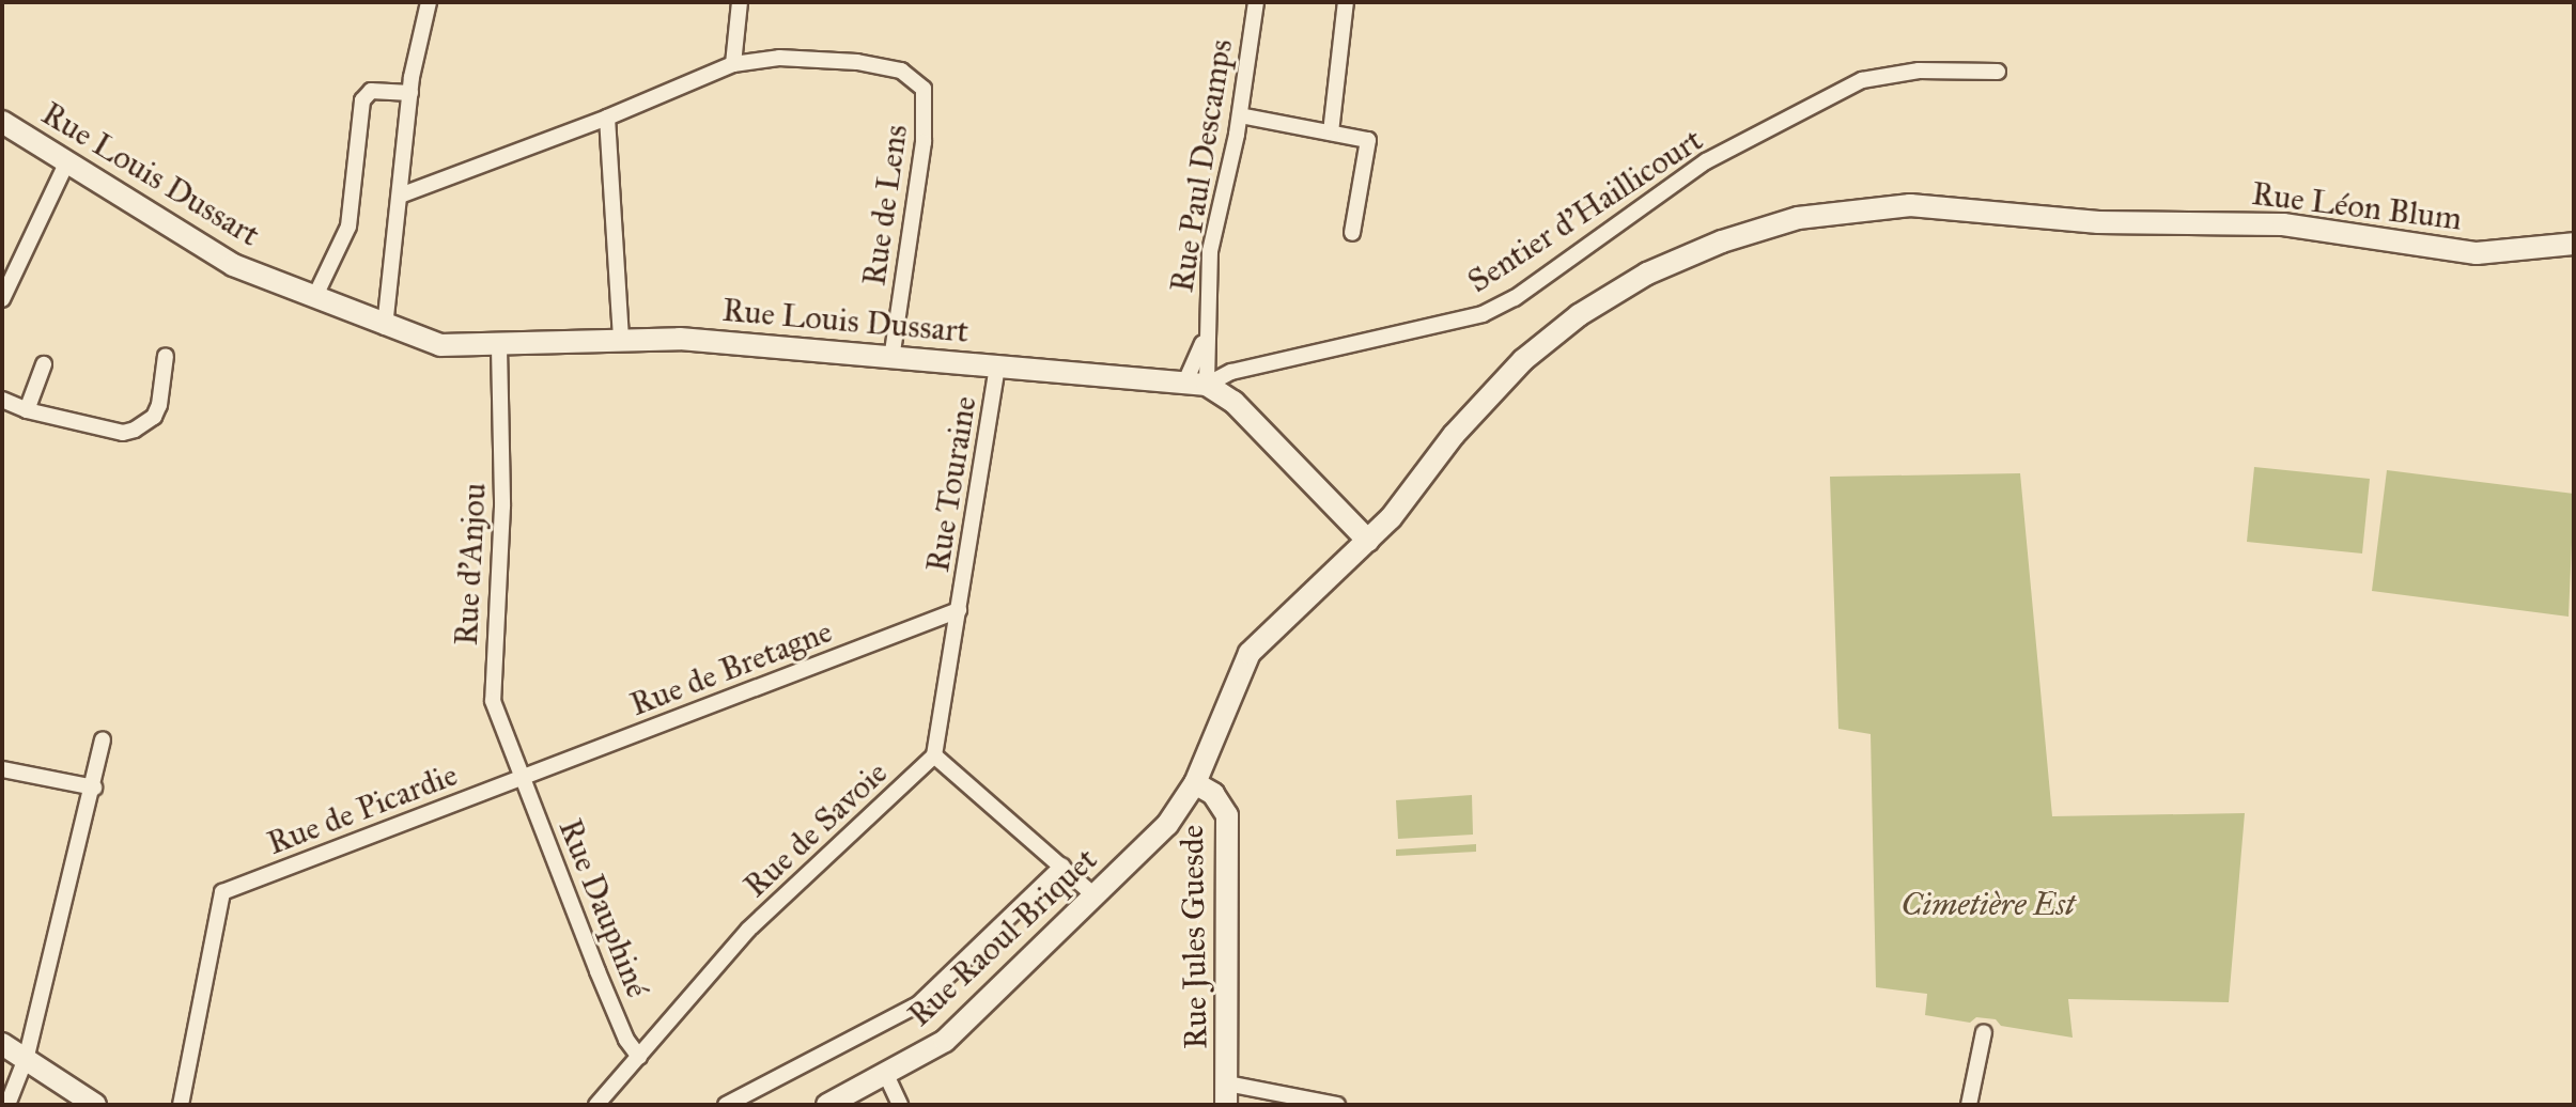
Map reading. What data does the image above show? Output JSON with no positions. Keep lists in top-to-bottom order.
{
  "streets": {
    "street": [
      "Rue Paul Descamps",
      "Rue Louis Dussart",
      "Rue de Lens",
      "Rue Léon Blum",
      "Sentier d'Haillicourt",
      "Rue Touraine",
      "Rue d'Anjou",
      "Rue de Bretagne",
      "Rue de Picardie",
      "Rue de Savoie",
      "Rue Dauphiné",
      "Rue Raoul Briquet",
      "Rue Jules Guesde"
    ]
  },
  "crossings": [
    ["Rue Paul Descamps", "Rue Louis Dussart"],
    ["Rue Paul Descamps", "Sentier d'Haillicourt"],
    ["Rue Louis Dussart", "Rue de Lens"],
    ["Rue Louis Dussart", "Sentier d'Haillicourt"],
    ["Rue Louis Dussart", "Rue Touraine"],
    ["Rue Louis Dussart", "Rue d'Anjou"],
    ["Rue Touraine", "Rue de Bretagne"],
    ["Rue Touraine", "Rue de Savoie"],
    ["Rue d'Anjou", "Rue de Bretagne"],
    ["Rue d'Anjou", "Rue de Picardie"],
    ["Rue d'Anjou", "Rue Dauphiné"],
    ["Rue de Bretagne", "Rue de Picardie"],
    ["Rue de Bretagne", "Rue de Savoie"],
    ["Rue de Bretagne", "Rue Dauphiné"],
    ["Rue de Picardie", "Rue Dauphiné"],
    ["Rue de Savoie", "Rue Dauphiné"],
    ["Rue Raoul Briquet", "Rue Jules Guesde"]
  ],
  "parks": ["Cimetière Est"]
}
